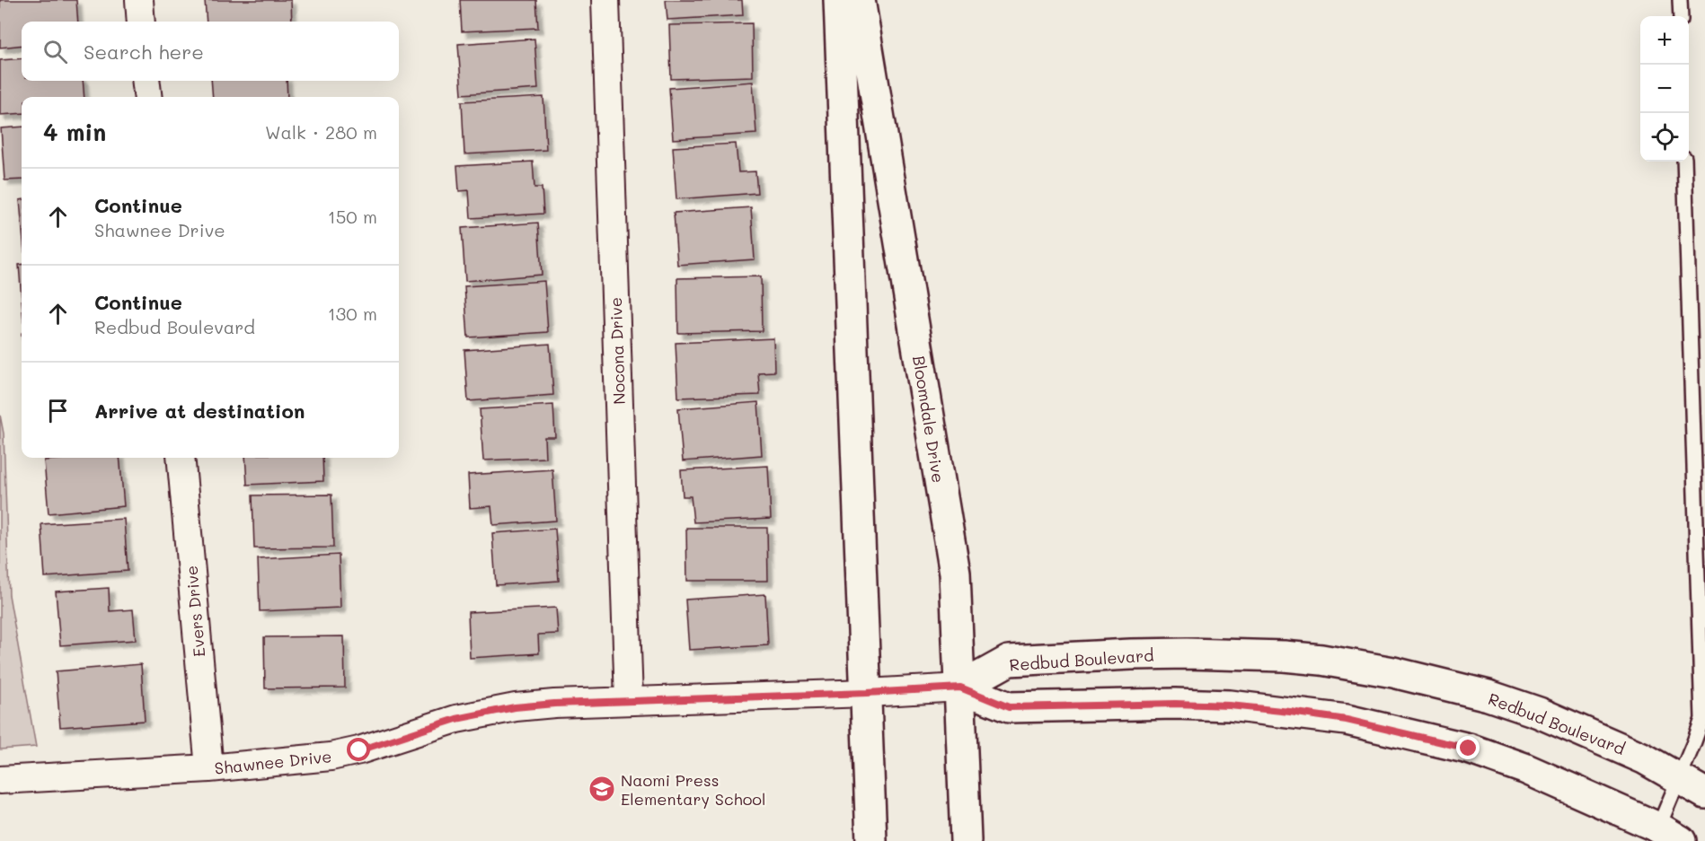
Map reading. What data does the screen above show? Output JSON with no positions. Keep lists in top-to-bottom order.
{
  "streets": {
    "street": [
      "Nocona Drive",
      "Bloomdale Drive",
      "Evers Drive",
      "Redbud Boulevard",
      "Shawnee Drive"
    ]
  },
  "crossings": [
    ["Nocona Drive", "Shawnee Drive"],
    ["Bloomdale Drive", "Redbud Boulevard"],
    ["Bloomdale Drive", "Shawnee Drive"],
    ["Evers Drive", "Shawnee Drive"],
    ["Redbud Boulevard", "Shawnee Drive"]
  ],
  "places": {
    "school or university": ["Naomi Press Elementary School"]
  },
  "page": {
    "map_buttons": ["+", "−"],
    "search": "Search here",
    "heading": ["4 min", "Walk · 280 m"],
    "list": [
      ["Continue", "Shawnee Drive", "150 m"],
      ["Continue", "Redbud Boulevard", "130 m"],
      "Arrive at destination"
    ]
  }
}
